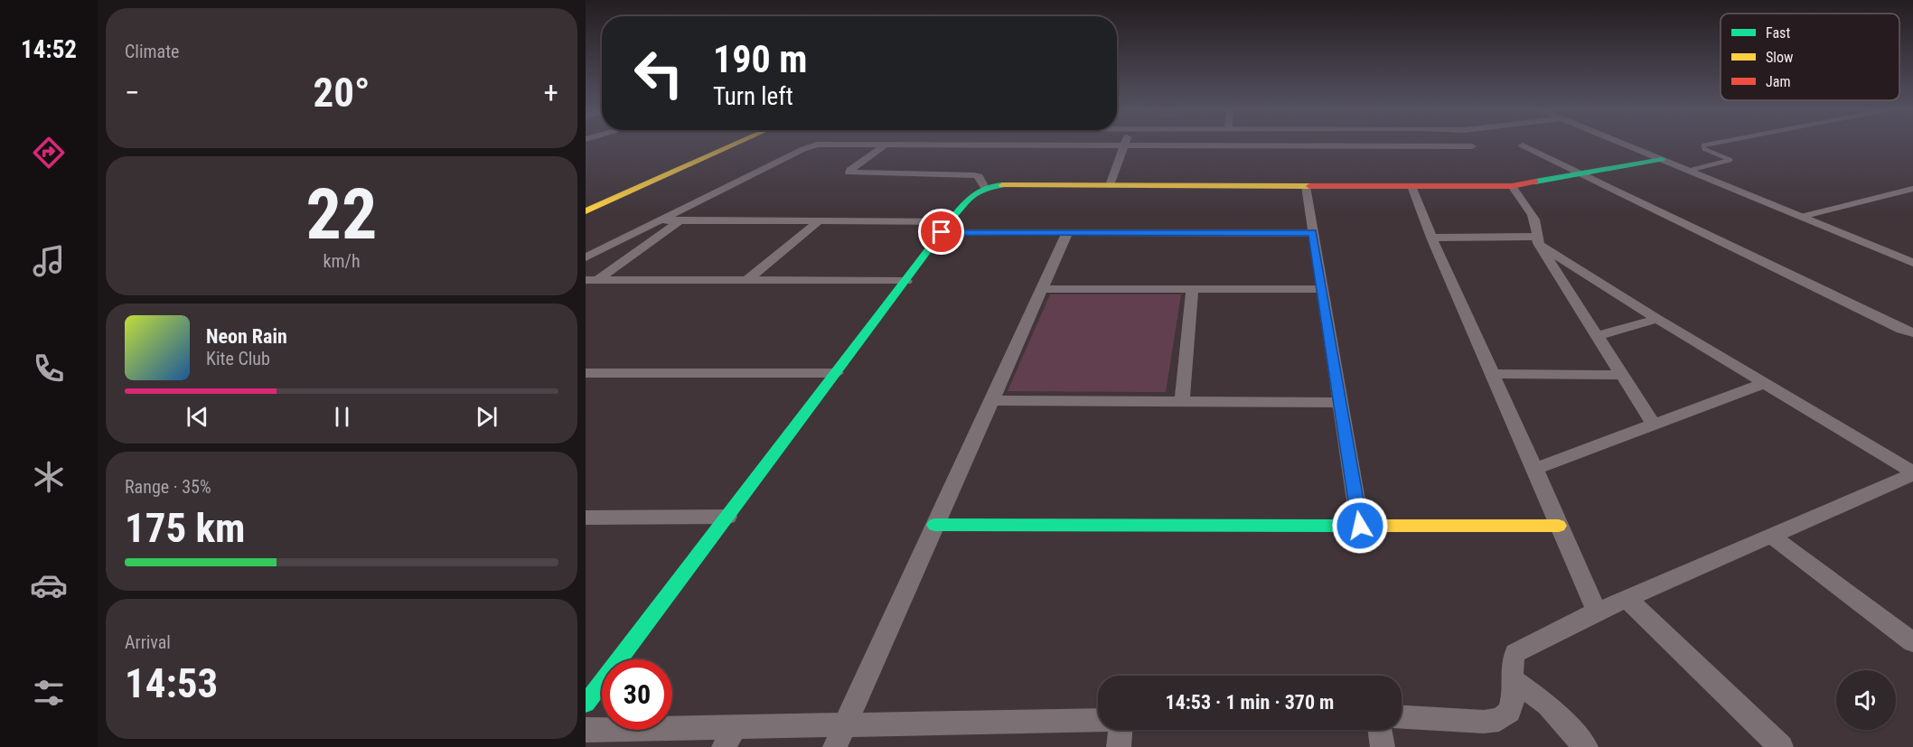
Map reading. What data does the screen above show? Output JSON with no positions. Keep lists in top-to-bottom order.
{
  "legend": ["Fast", "Slow", "Jam"],
  "page": {
    "tabs": "14:52",
    "tile": [
      "Climate",
      ["22", "km/h"],
      ["Range · 35%", "175 km"],
      ["Arrival", "14:53"]
    ],
    "turn": ["190 m", "Turn left"],
    "heat": ["−", "20°", "+"],
    "song": ["Neon Rain", "Kite Club"],
    "limit": "30",
    "trip": "14:53 · 1 min · 370 m"
  }
}
